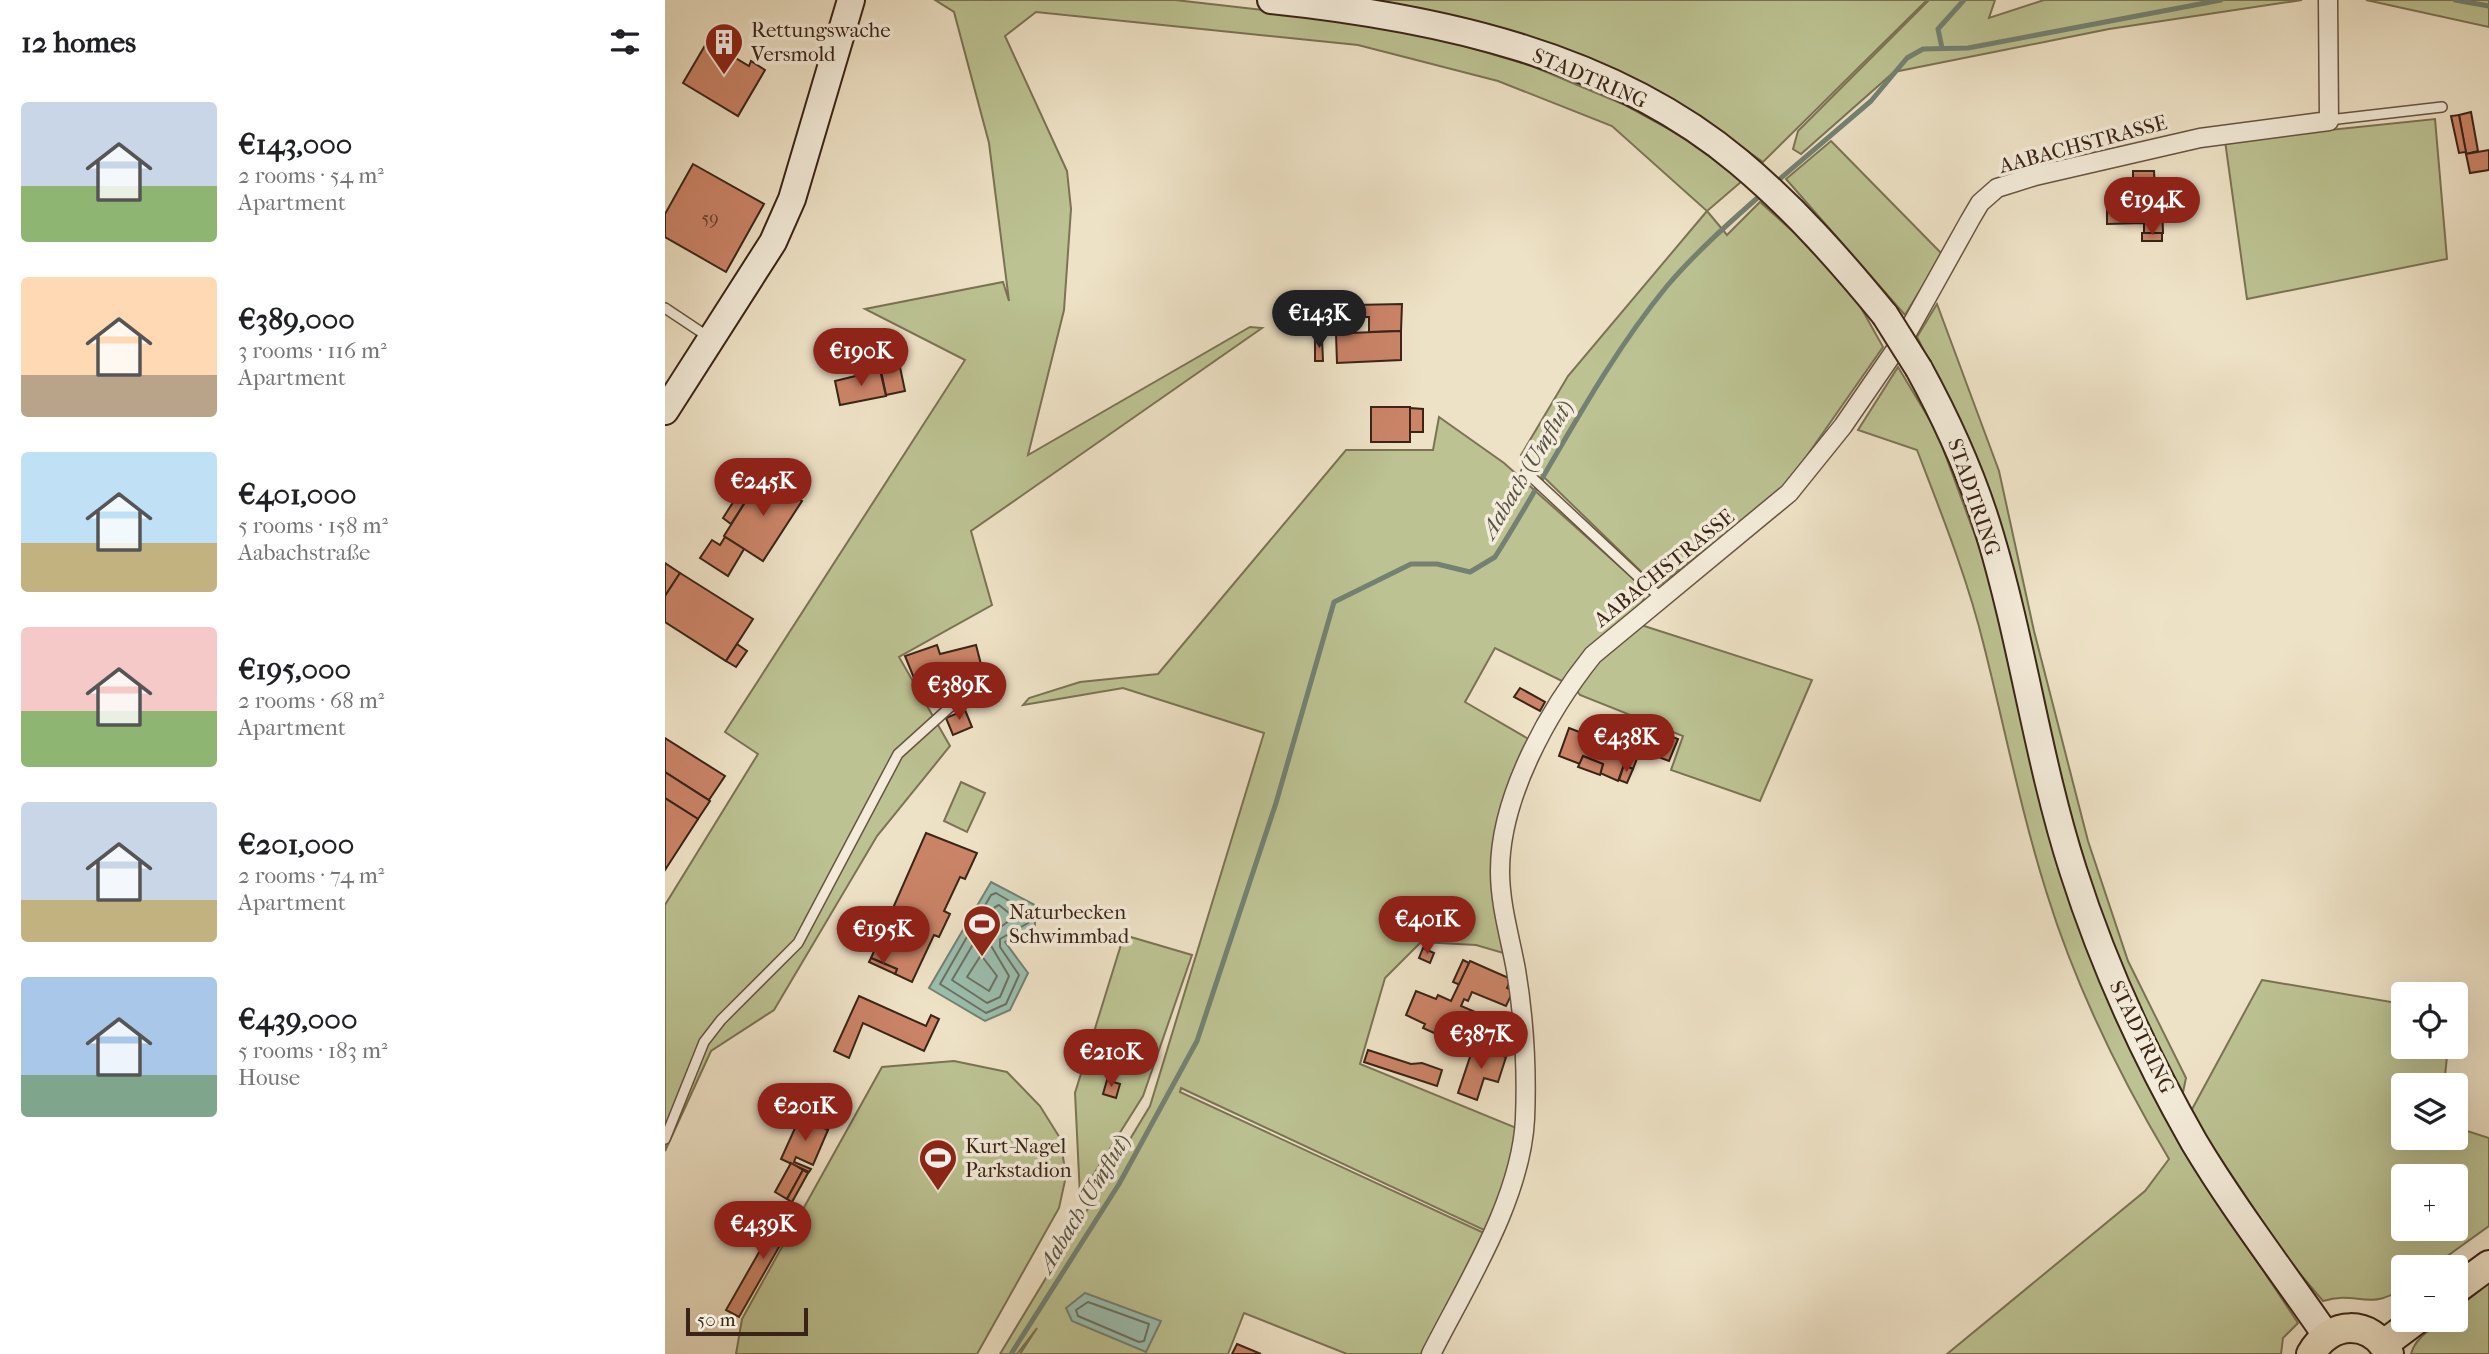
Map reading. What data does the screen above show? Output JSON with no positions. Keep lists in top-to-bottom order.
{
  "streets": {
    "street": ["STADTRING", "AABACHSTRASSE"]
  },
  "water": ["Aabach (Umflut)"],
  "places": {
    "building": ["Rettungswache Versmold"],
    "sports": ["Naturbecken Schwimmbad", "Kurt-Nagel Parkstadion"]
  },
  "house_numbers": ["59"],
  "scale_bar": "50 m",
  "page": {
    "heading": "12 homes",
    "list": [
      {
        "name": "€143,000",
        "note": "2 rooms · 54 m² · Apartment"
      },
      {
        "name": "€389,000",
        "note": "3 rooms · 116 m² · Apartment"
      },
      {
        "name": "€401,000",
        "note": "5 rooms · 158 m² · Aabachstraße"
      },
      {
        "name": "€195,000",
        "note": "2 rooms · 68 m² · Apartment"
      },
      {
        "name": "€201,000",
        "note": "2 rooms · 74 m² · Apartment"
      },
      {
        "name": "€439,000",
        "note": "5 rooms · 183 m² · House"
      }
    ],
    "price": [
      "€194K",
      "€143K",
      "€190K",
      "€245K",
      "€389K",
      "€438K",
      "€401K",
      "€195K",
      "€387K",
      "€210K",
      "€201K",
      "€439K"
    ],
    "map_buttons": ["+", "−"],
    "scale": "50 m"
  }
}
